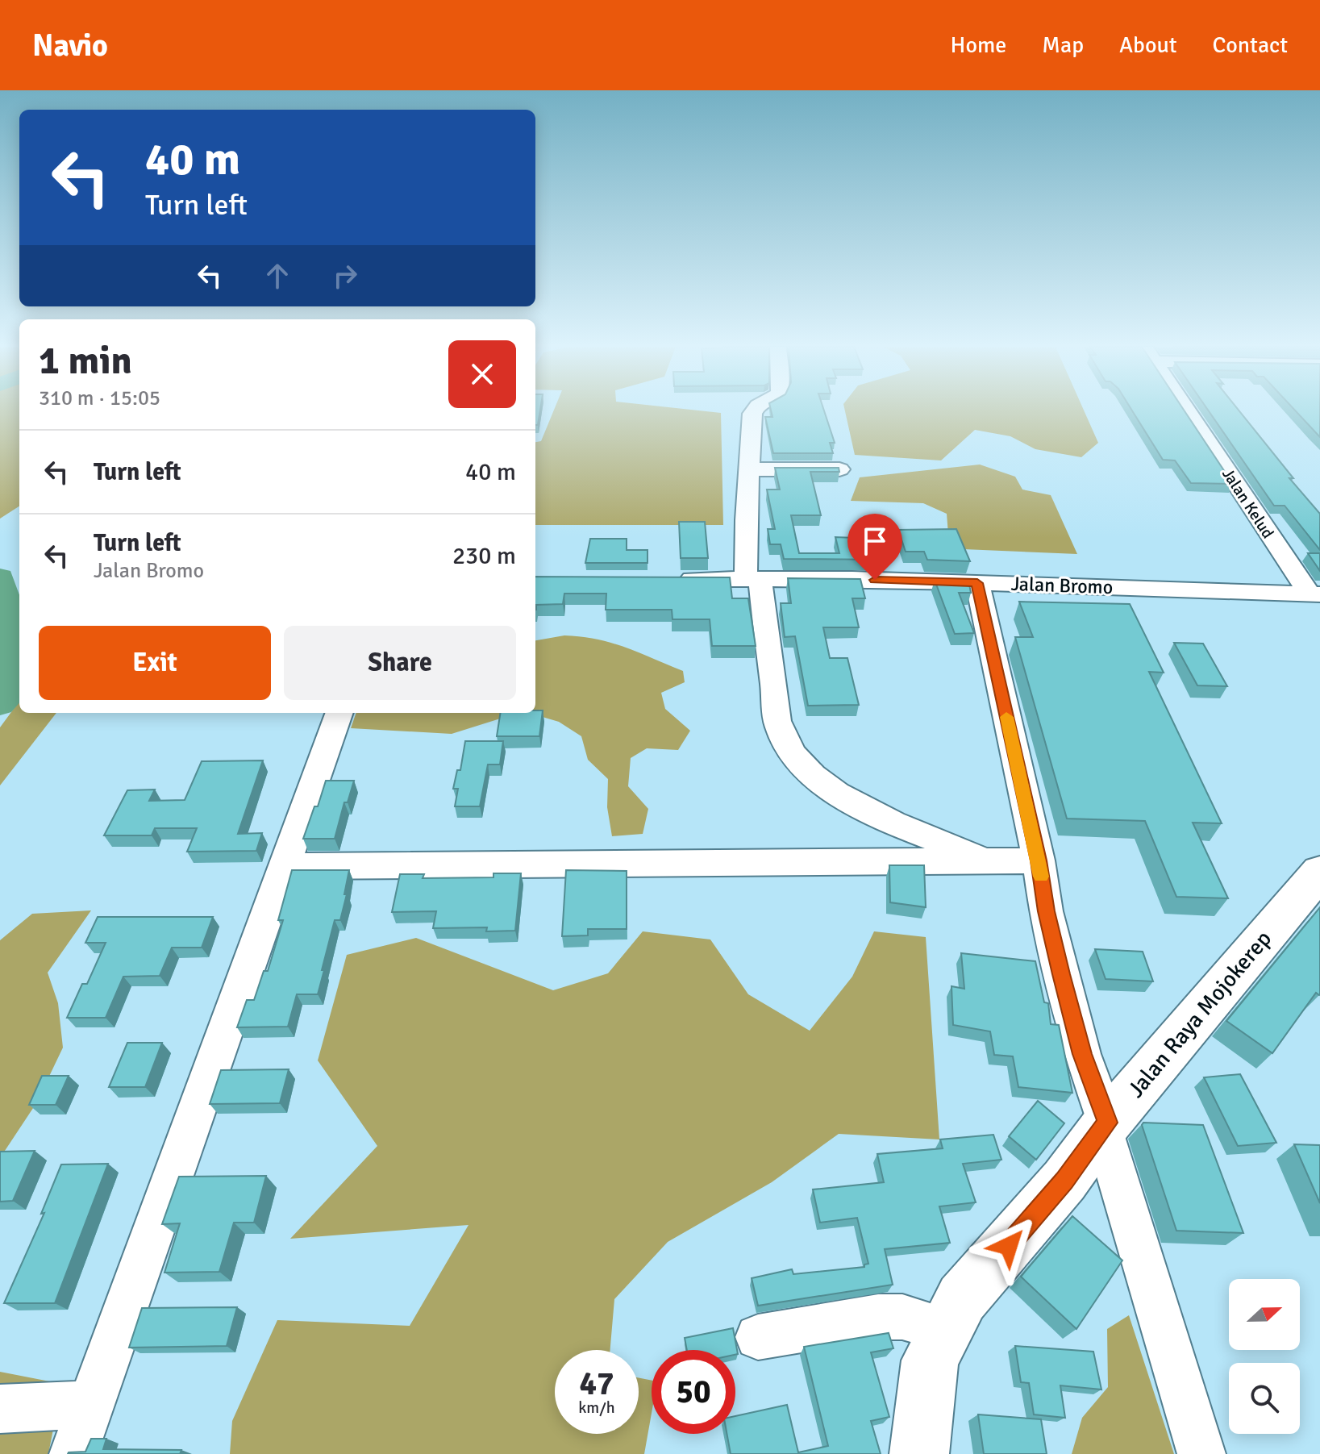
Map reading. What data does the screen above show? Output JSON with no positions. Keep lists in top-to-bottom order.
{
  "streets": {
    "main road": ["Jalan Raya Mojokerep"],
    "street": ["Jalan Kelud", "Jalan Bromo"]
  },
  "crossings": [
    ["Jalan Kelud", "Jalan Bromo"]
  ],
  "north": "right",
  "page": {
    "header": "Navio",
    "nav": [
      "Home",
      "Map",
      "About",
      "Contact"
    ],
    "turn": ["40 m", "Turn left"],
    "heading": ["1 min", "310 m · 15:05"],
    "list": [
      {
        "name": "Turn left",
        "value": "40 m"
      },
      {
        "name": "Turn left",
        "note": "Jalan Bromo",
        "value": "230 m"
      }
    ],
    "buttons": ["Exit", "Share"],
    "speed": "47 km/h",
    "limit": "50"
  }
}
